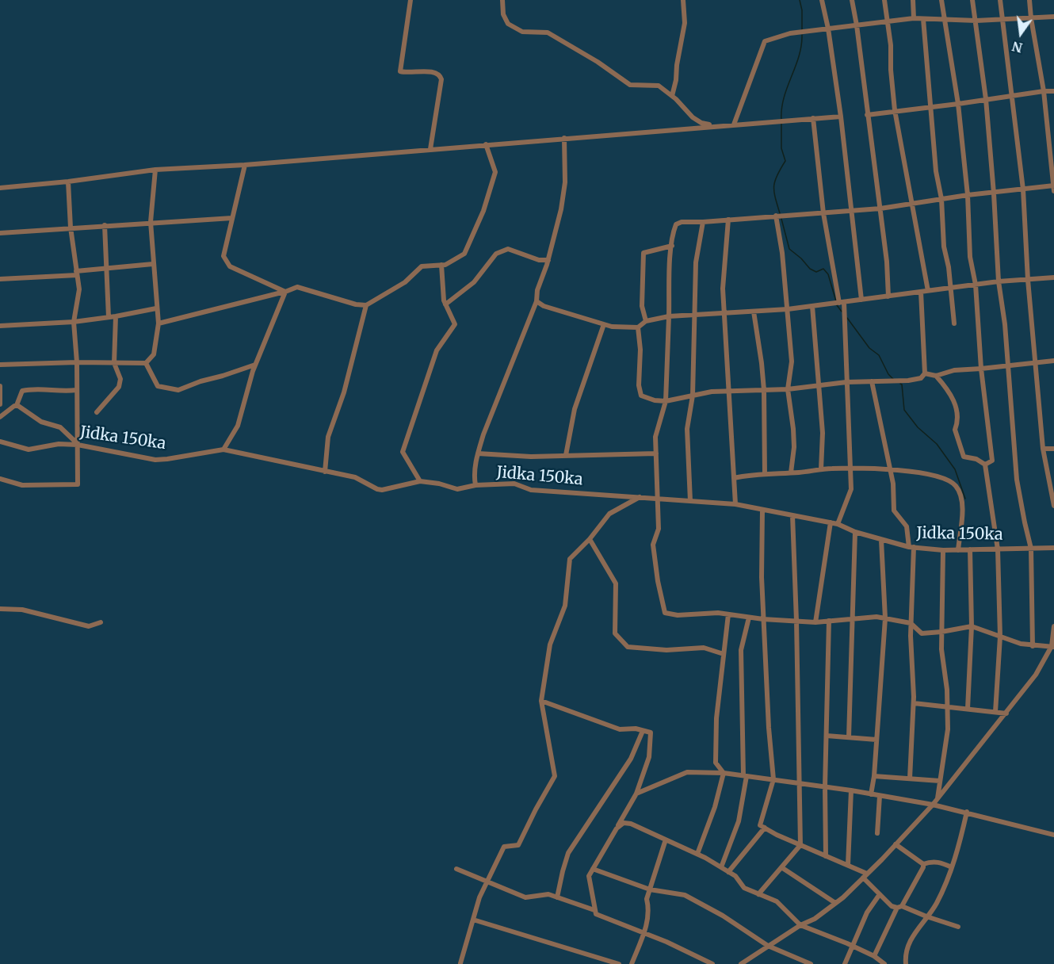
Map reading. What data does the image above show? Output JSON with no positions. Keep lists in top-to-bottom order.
{
  "streets": {
    "street": ["Jidka 150ka"]
  },
  "north": "bottom"
}
